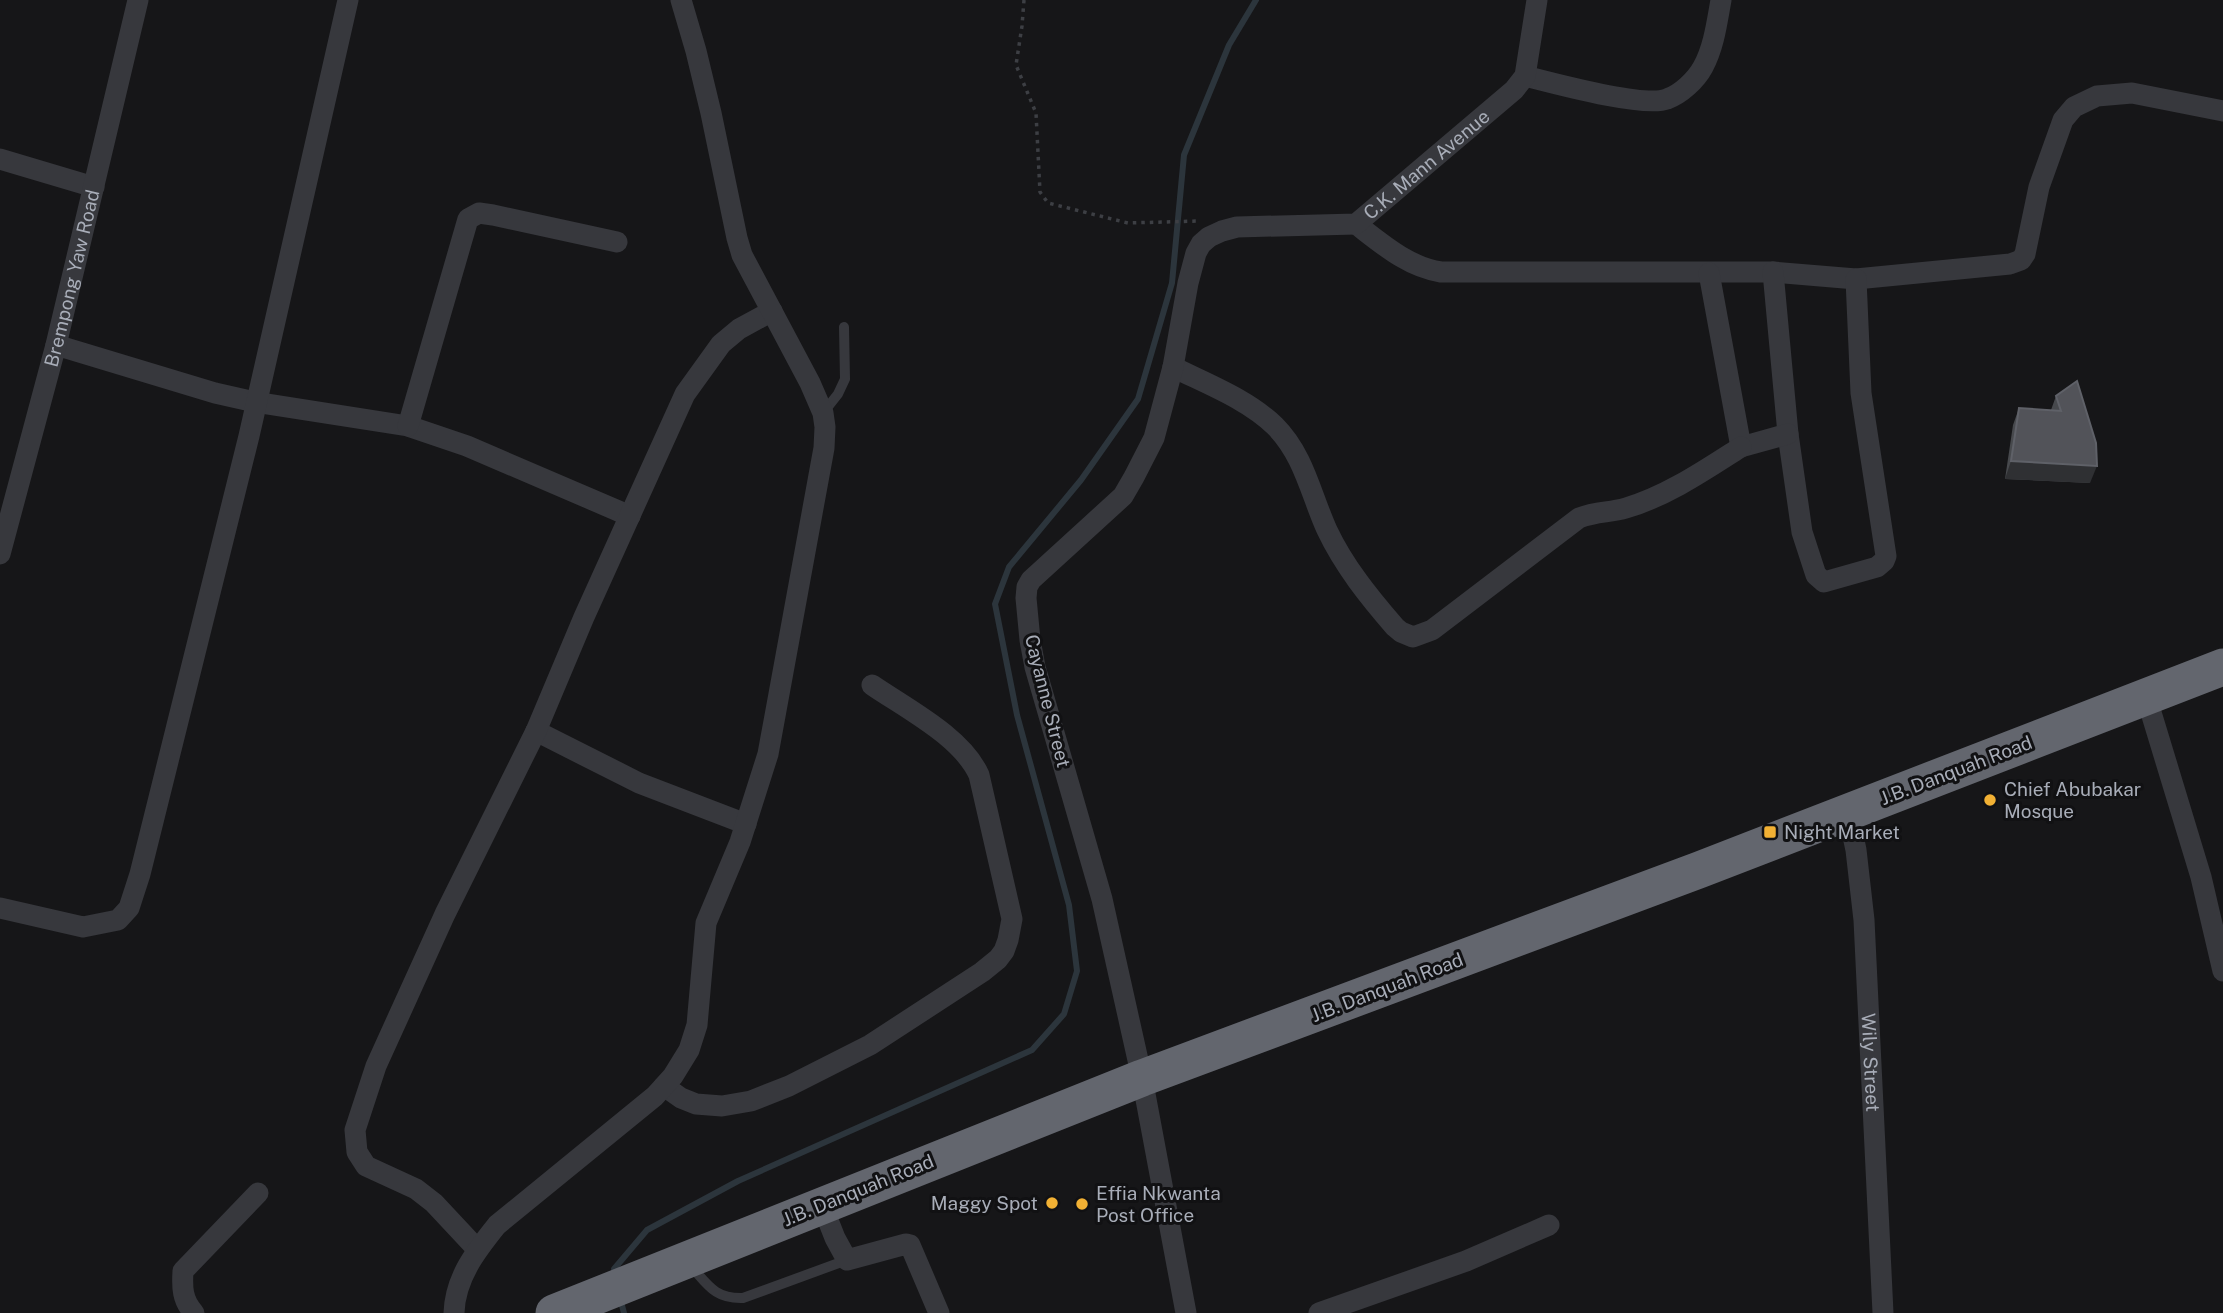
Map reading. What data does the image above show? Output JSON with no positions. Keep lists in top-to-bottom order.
{
  "streets": {
    "highway": ["J.B. Danquah Road"],
    "street": [
      "C.K. Mann Avenue",
      "Brempong Yaw Road",
      "Cayanne Street",
      "Wily Street"
    ]
  },
  "crossings": [
    ["C.K. Mann Avenue", "Cayanne Street"],
    ["Cayanne Street", "J.B. Danquah Road"],
    ["J.B. Danquah Road", "Wily Street"]
  ],
  "places": {
    "other": ["Chief Abubakar Mosque", "Maggy Spot", "Effia Nkwanta Post Office"],
    "transit": ["Night Market"]
  }
}
